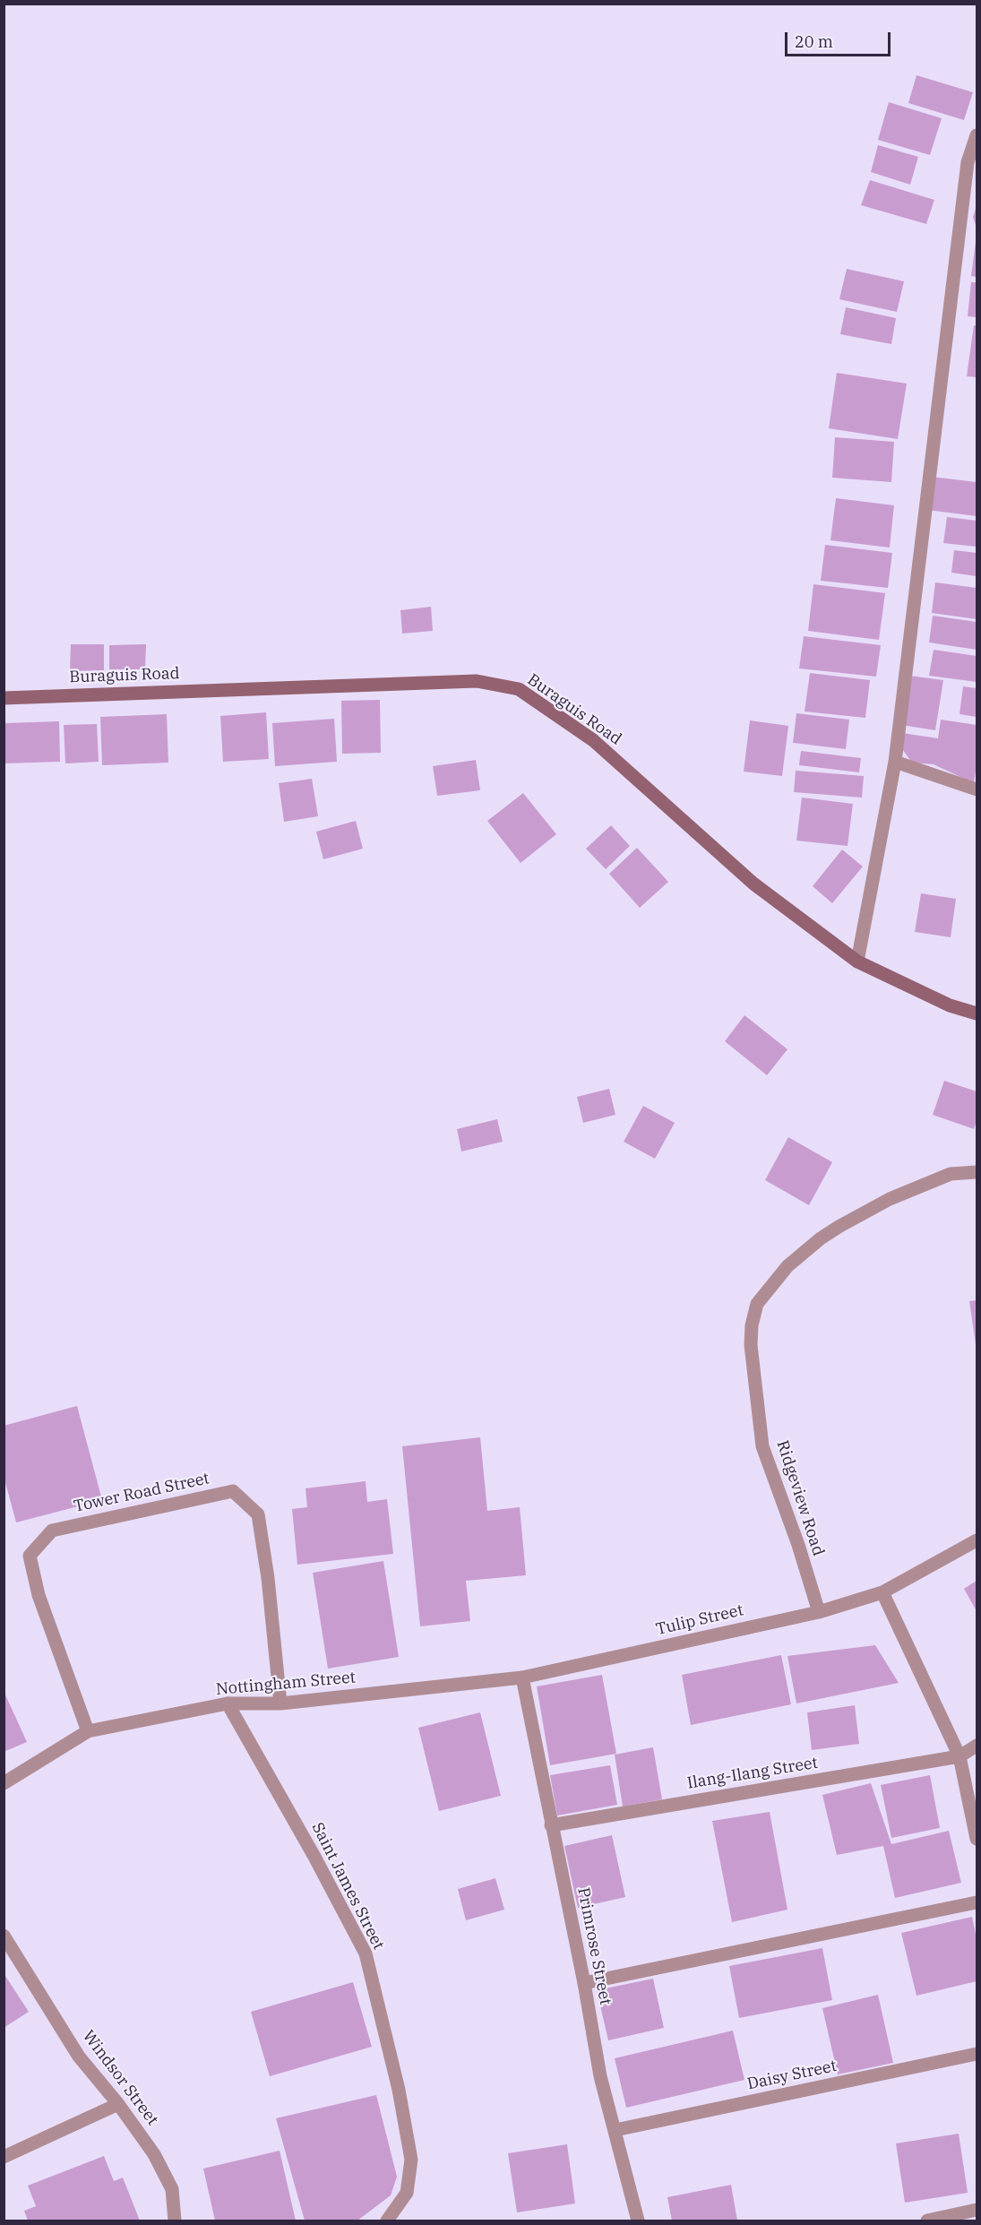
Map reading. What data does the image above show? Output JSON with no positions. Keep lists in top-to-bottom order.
{
  "streets": {
    "street": [
      "Buraguis Road",
      "Tower Road Street",
      "Ridgeview Road",
      "Tulip Street",
      "Nottingham Street",
      "Ilang-Ilang Street",
      "Saint James Street",
      "Primrose Street",
      "Daisy Street",
      "Windsor Street"
    ]
  },
  "crossings": [
    ["Tower Road Street", "Nottingham Street"],
    ["Ridgeview Road", "Tulip Street"],
    ["Tulip Street", "Nottingham Street"],
    ["Tulip Street", "Primrose Street"],
    ["Nottingham Street", "Saint James Street"],
    ["Nottingham Street", "Primrose Street"],
    ["Ilang-Ilang Street", "Primrose Street"],
    ["Primrose Street", "Daisy Street"]
  ],
  "scale_bar": "20 m"
}
